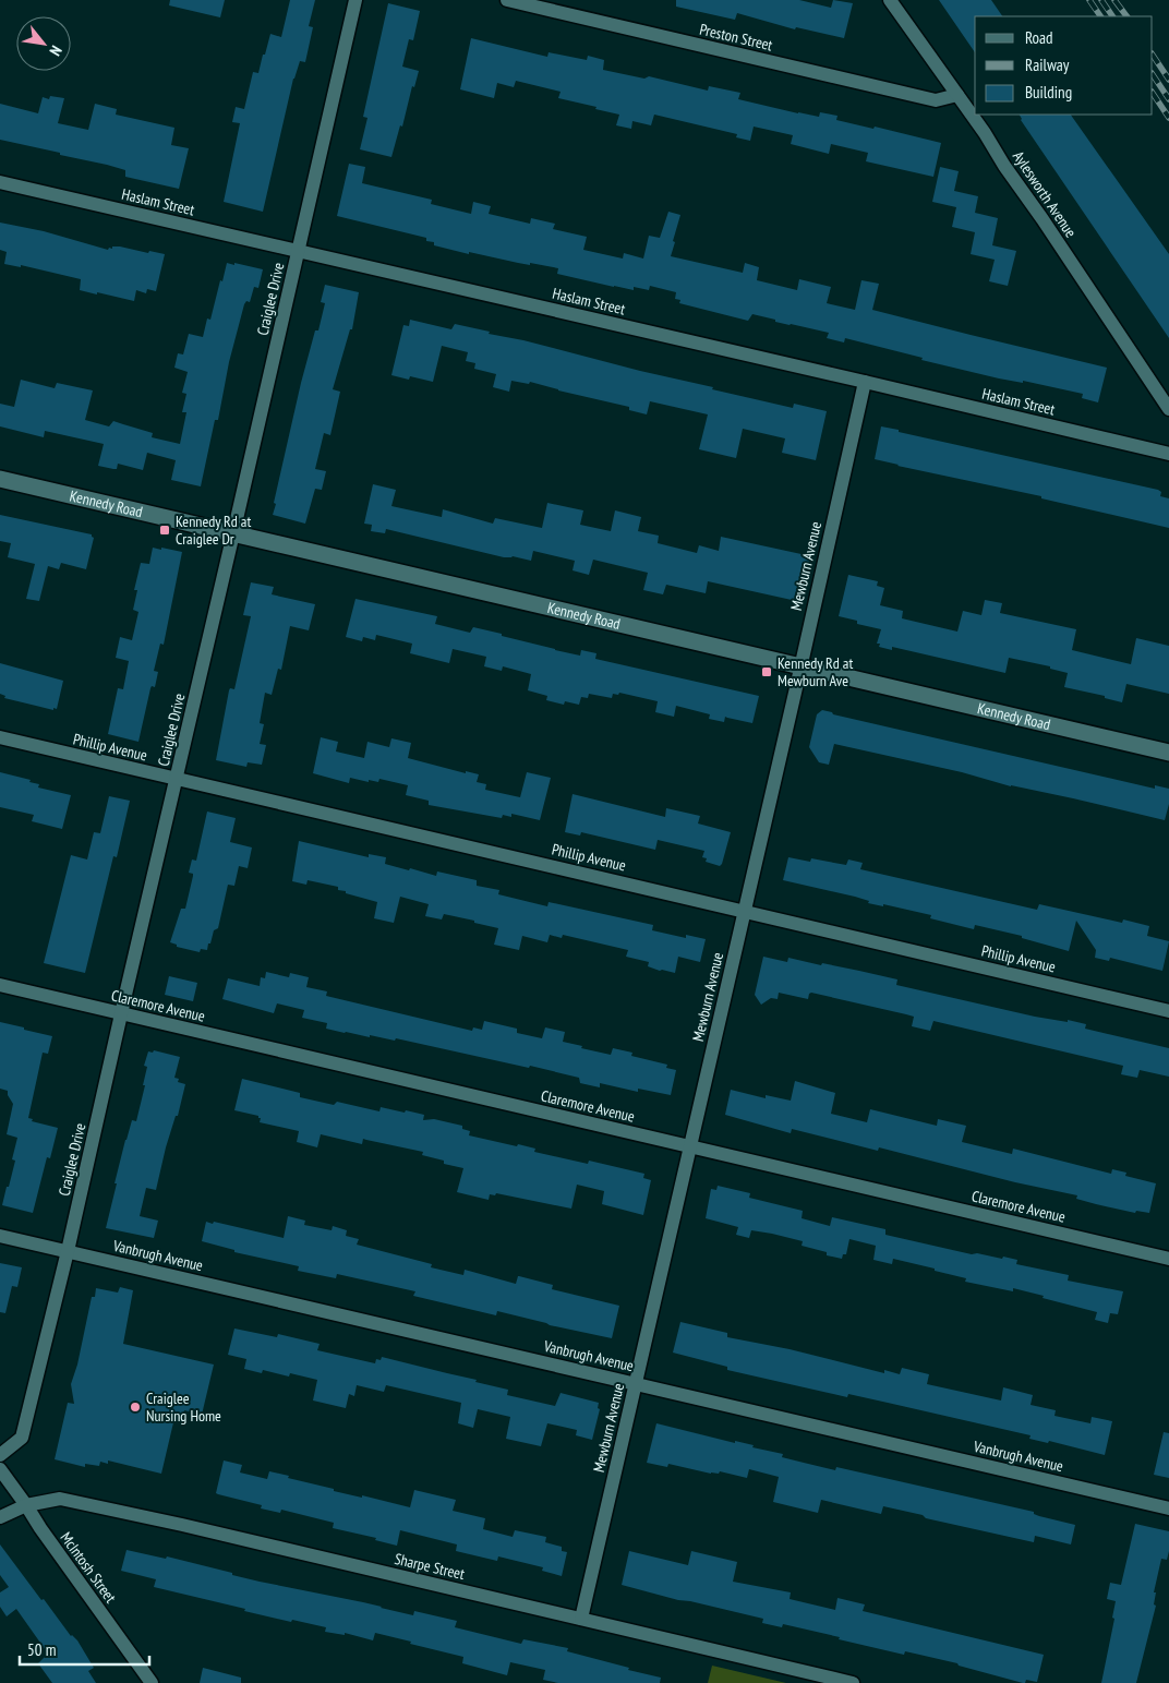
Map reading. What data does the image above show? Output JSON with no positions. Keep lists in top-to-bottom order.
{
  "streets": {
    "street": [
      "Preston Street",
      "Aylesworth Avenue",
      "Haslam Street",
      "Craiglee Drive",
      "Kennedy Road",
      "Mewburn Avenue",
      "Phillip Avenue",
      "Claremore Avenue",
      "Vanbrugh Avenue",
      "Sharpe Street",
      "McIntosh Street"
    ]
  },
  "crossings": [
    ["Preston Street", "Aylesworth Avenue"],
    ["Haslam Street", "Craiglee Drive"],
    ["Haslam Street", "Mewburn Avenue"],
    ["Craiglee Drive", "Kennedy Road"],
    ["Craiglee Drive", "Phillip Avenue"],
    ["Craiglee Drive", "Claremore Avenue"],
    ["Craiglee Drive", "Vanbrugh Avenue"],
    ["Kennedy Road", "Mewburn Avenue"],
    ["Mewburn Avenue", "Phillip Avenue"],
    ["Mewburn Avenue", "Claremore Avenue"],
    ["Mewburn Avenue", "Vanbrugh Avenue"],
    ["Mewburn Avenue", "Sharpe Street"],
    ["Sharpe Street", "McIntosh Street"]
  ],
  "places": {
    "transit": ["Kennedy Rd at Craiglee Dr", "Kennedy Rd at Mewburn Ave"],
    "other": ["Craiglee Nursing Home"]
  },
  "legend": ["Road", "Railway", "Building"],
  "scale_bar": "50 m",
  "north": "bottom right"
}
